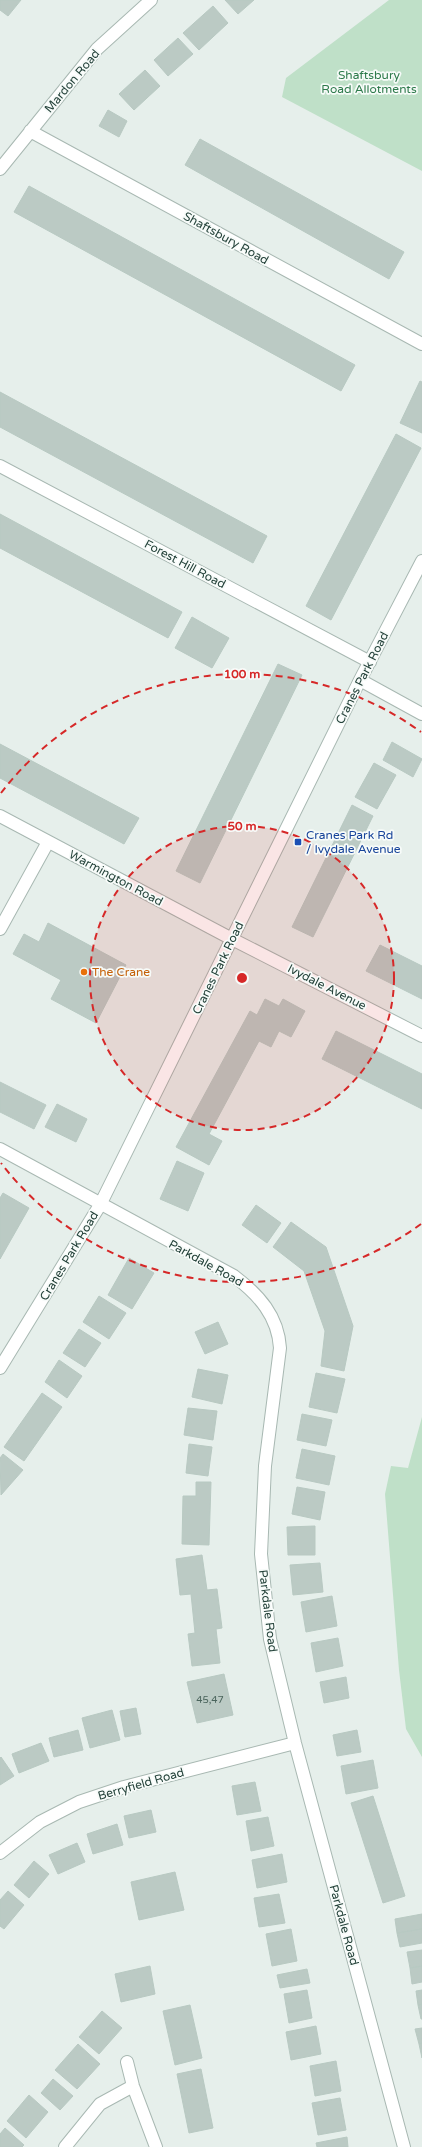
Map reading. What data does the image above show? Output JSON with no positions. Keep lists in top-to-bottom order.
{
  "streets": {
    "street": [
      "Mardon Road",
      "Shaftsbury Road",
      "Forest Hill Road",
      "Cranes Park Road",
      "Warmington Road",
      "Ivydale Avenue",
      "Parkdale Road",
      "Berryfield Road"
    ]
  },
  "crossings": [
    ["Mardon Road", "Shaftsbury Road"],
    ["Forest Hill Road", "Cranes Park Road"],
    ["Cranes Park Road", "Warmington Road"],
    ["Cranes Park Road", "Ivydale Avenue"],
    ["Cranes Park Road", "Parkdale Road"],
    ["Warmington Road", "Ivydale Avenue"],
    ["Parkdale Road", "Berryfield Road"]
  ],
  "parks": ["Shaftsbury Road Allotments"],
  "places": {
    "transit": ["Cranes Park Rd / Ivydale Avenue"],
    "other": ["The Crane"]
  },
  "house_numbers": ["45,47"],
  "rings": ["100 m", "50 m"]
}
